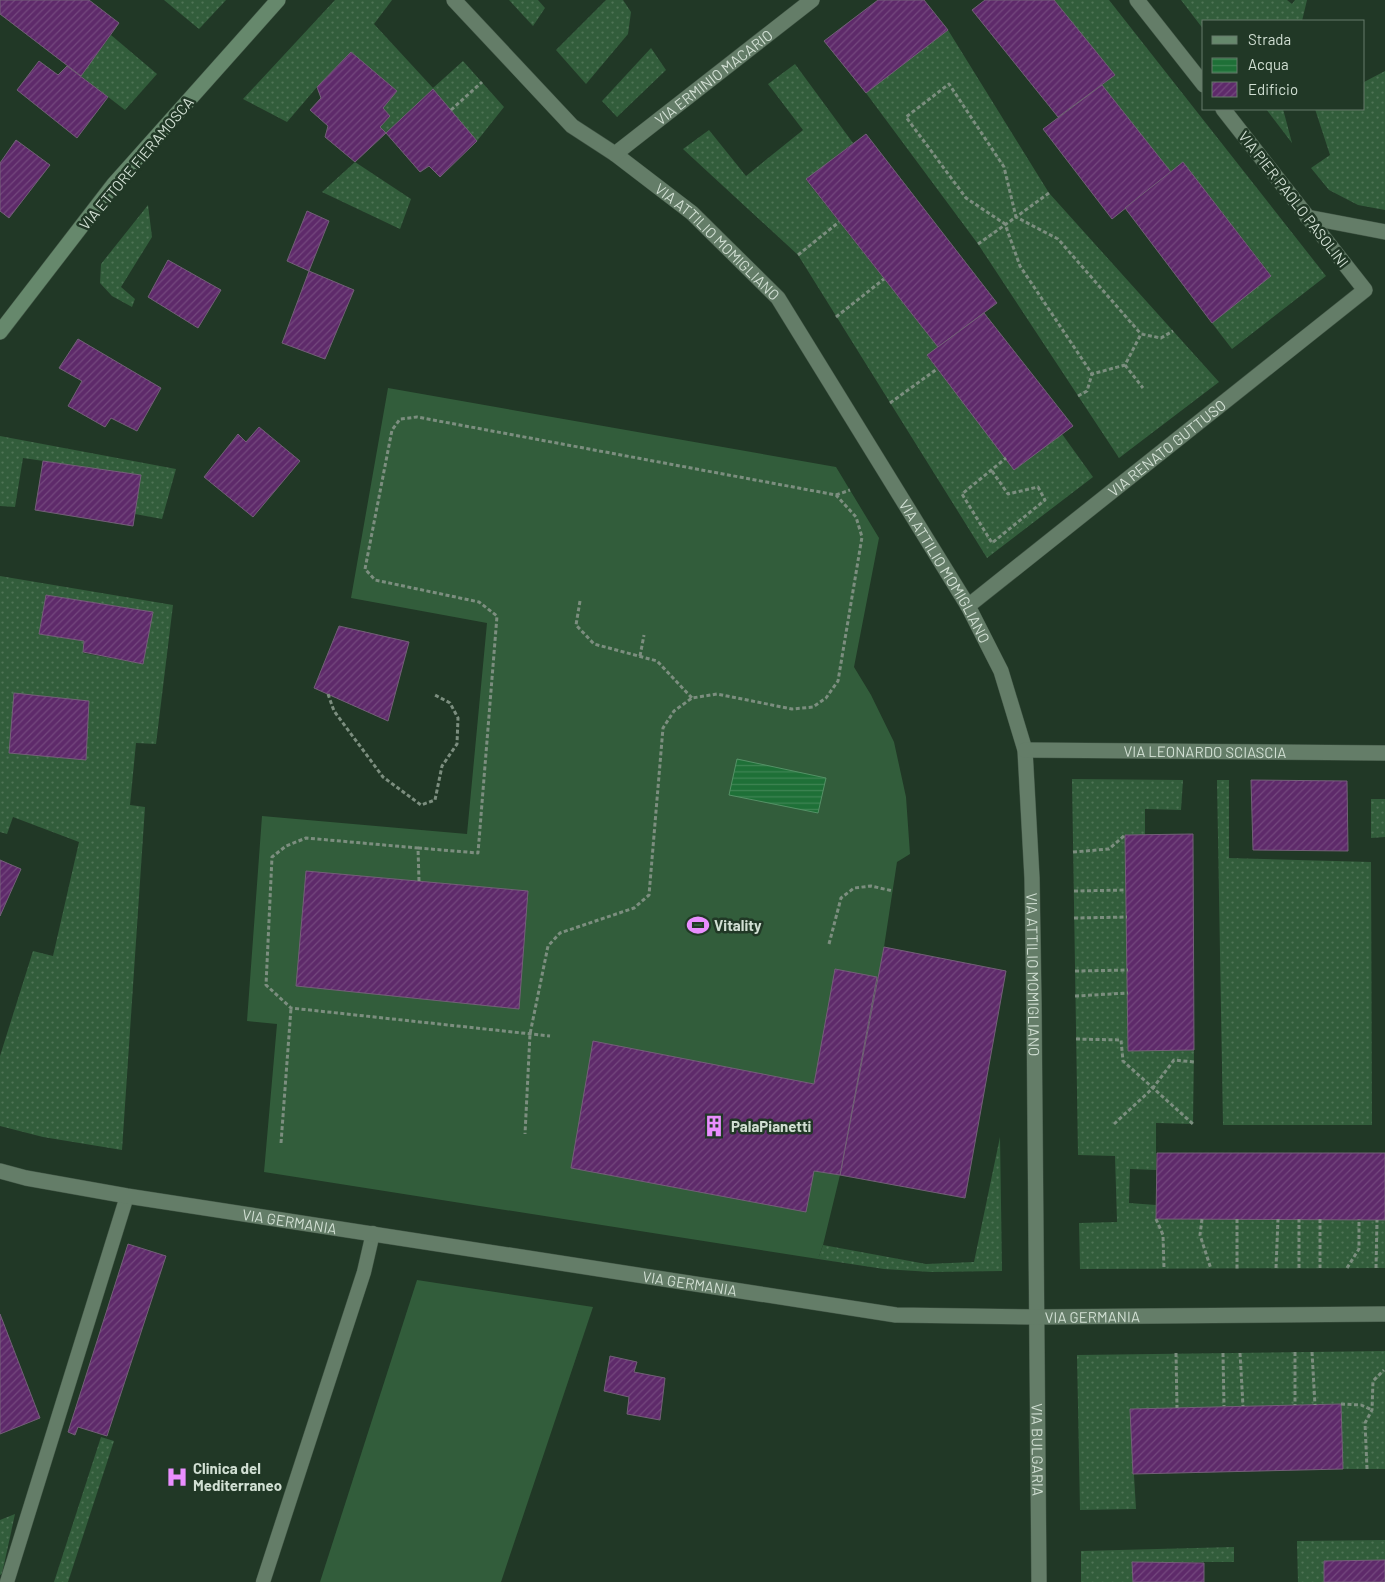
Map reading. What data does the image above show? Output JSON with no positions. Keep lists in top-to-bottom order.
{
  "streets": {
    "main road": ["VIA ETTORE FIERAMOSCA"],
    "street": [
      "VIA ERMINIO MACARIO",
      "VIA PIER PAOLO PASOLINI",
      "VIA ATTILIO MOMIGLIANO",
      "VIA RENATO GUTTUSO",
      "VIA LEONARDO SCIASCIA",
      "VIA GERMANIA",
      "VIA BULGARIA"
    ]
  },
  "crossings": [
    ["VIA ERMINIO MACARIO", "VIA ATTILIO MOMIGLIANO"],
    ["VIA PIER PAOLO PASOLINI", "VIA RENATO GUTTUSO"],
    ["VIA ATTILIO MOMIGLIANO", "VIA RENATO GUTTUSO"],
    ["VIA ATTILIO MOMIGLIANO", "VIA LEONARDO SCIASCIA"],
    ["VIA ATTILIO MOMIGLIANO", "VIA GERMANIA"],
    ["VIA ATTILIO MOMIGLIANO", "VIA BULGARIA"],
    ["VIA GERMANIA", "VIA BULGARIA"]
  ],
  "places": {
    "sports": ["Vitality"],
    "building": ["PalaPianetti"],
    "hospital": ["Clinica del Mediterraneo"]
  },
  "legend": ["Strada", "Acqua", "Edificio"]
}
